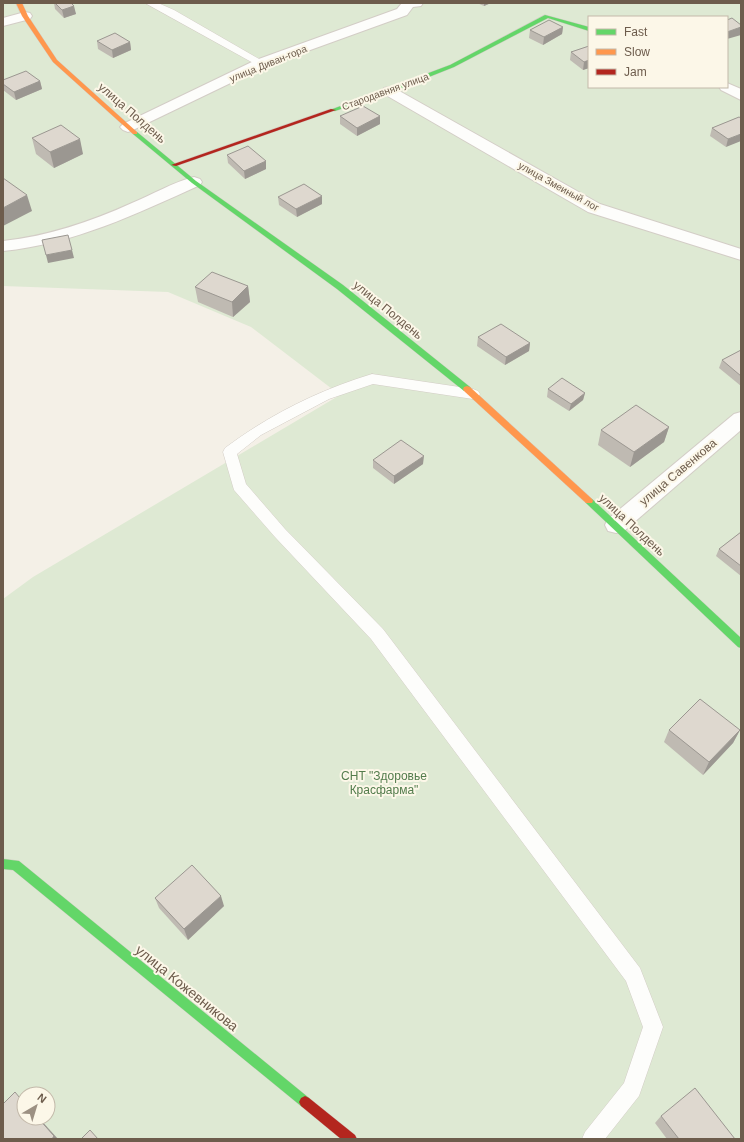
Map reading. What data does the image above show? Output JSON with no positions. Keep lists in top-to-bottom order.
{
  "streets": {
    "street": [
      "улица Диван-гора",
      "Стародавняя улица",
      "улица Полдень",
      "улица Змеиный лог",
      "улица Савенкова",
      "улица Кожевникова"
    ]
  },
  "crossings": [
    ["улица Диван-гора", "улица Полдень"],
    ["Стародавняя улица", "улица Полдень"],
    ["Стародавняя улица", "улица Змеиный лог"],
    ["улица Полдень", "улица Савенкова"]
  ],
  "parks": ["СНТ \"Здоровье Красфарма\""],
  "legend": ["Fast", "Slow", "Jam"],
  "north": "top right"
}
